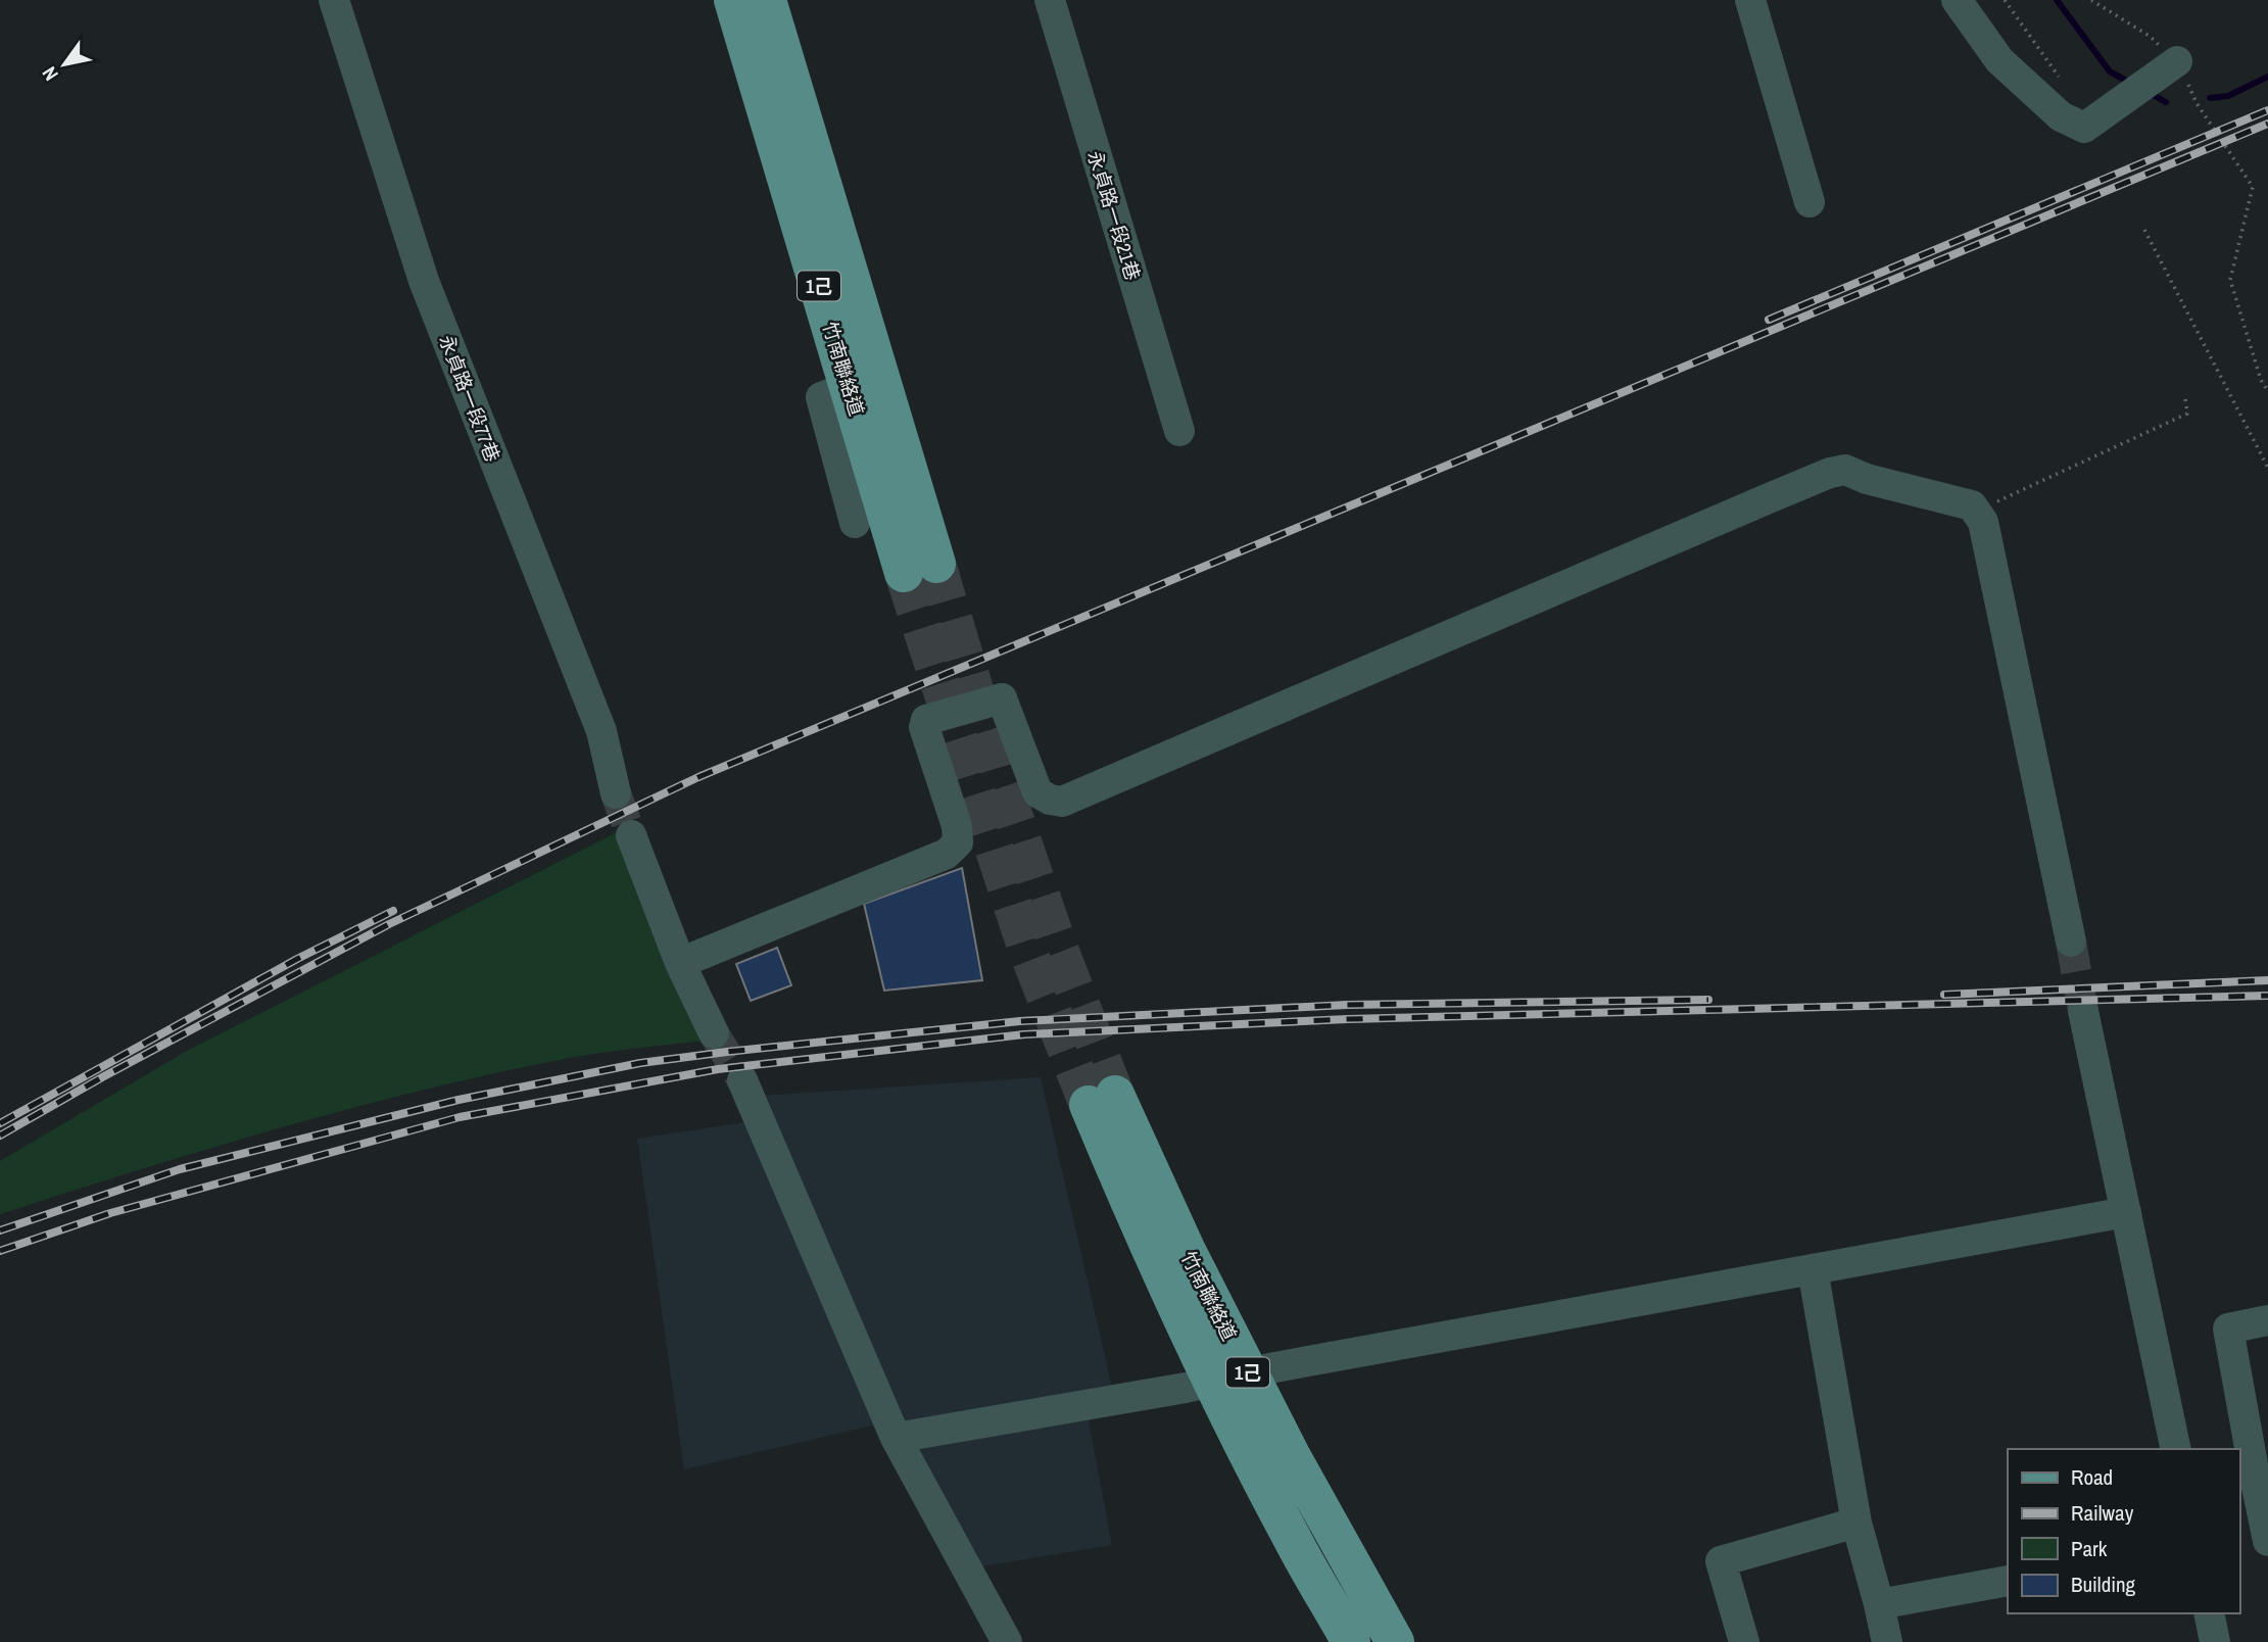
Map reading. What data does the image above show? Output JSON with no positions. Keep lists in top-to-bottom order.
{
  "streets": {
    "main road": ["1己", "竹南聯絡道"],
    "street": ["永貞路一段21巷", "永貞路一段77巷"]
  },
  "legend": [
    "Road",
    "Railway",
    "Park",
    "Building"
  ],
  "north": "bottom left"
}
